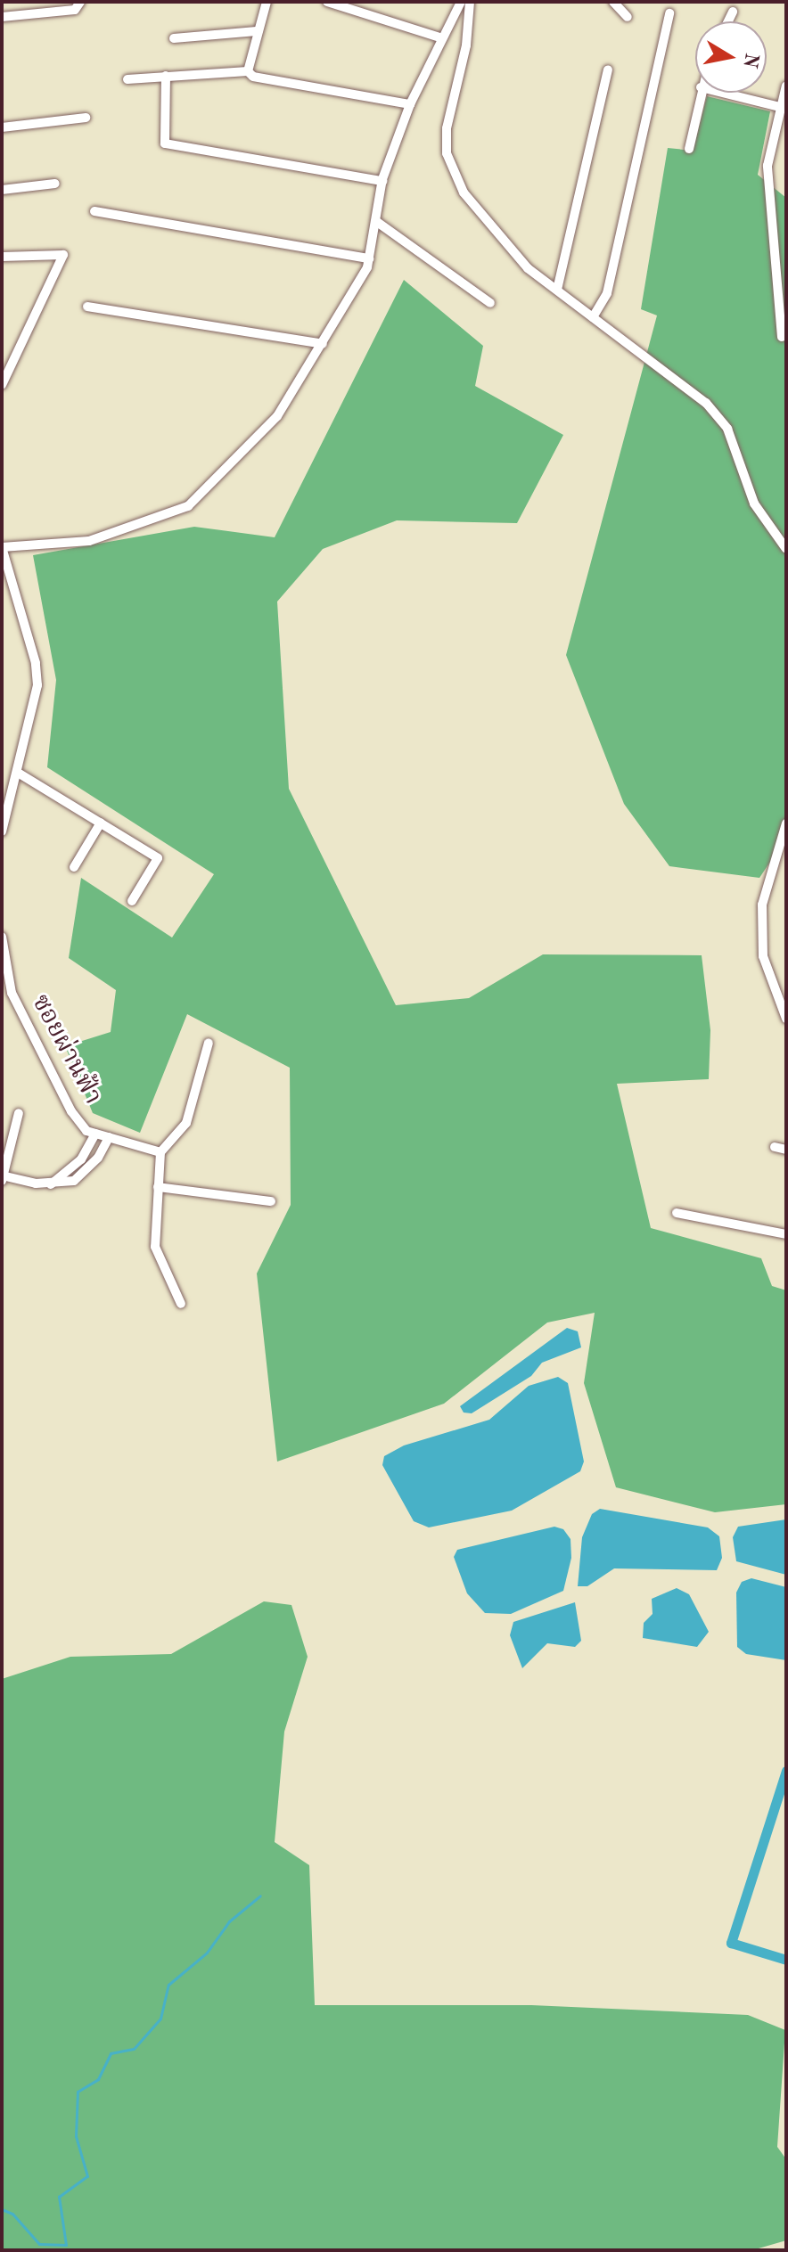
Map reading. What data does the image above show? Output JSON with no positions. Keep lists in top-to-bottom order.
{
  "streets": {
    "street": ["ซอยผ่านฟ้า"]
  },
  "north": "right"
}
